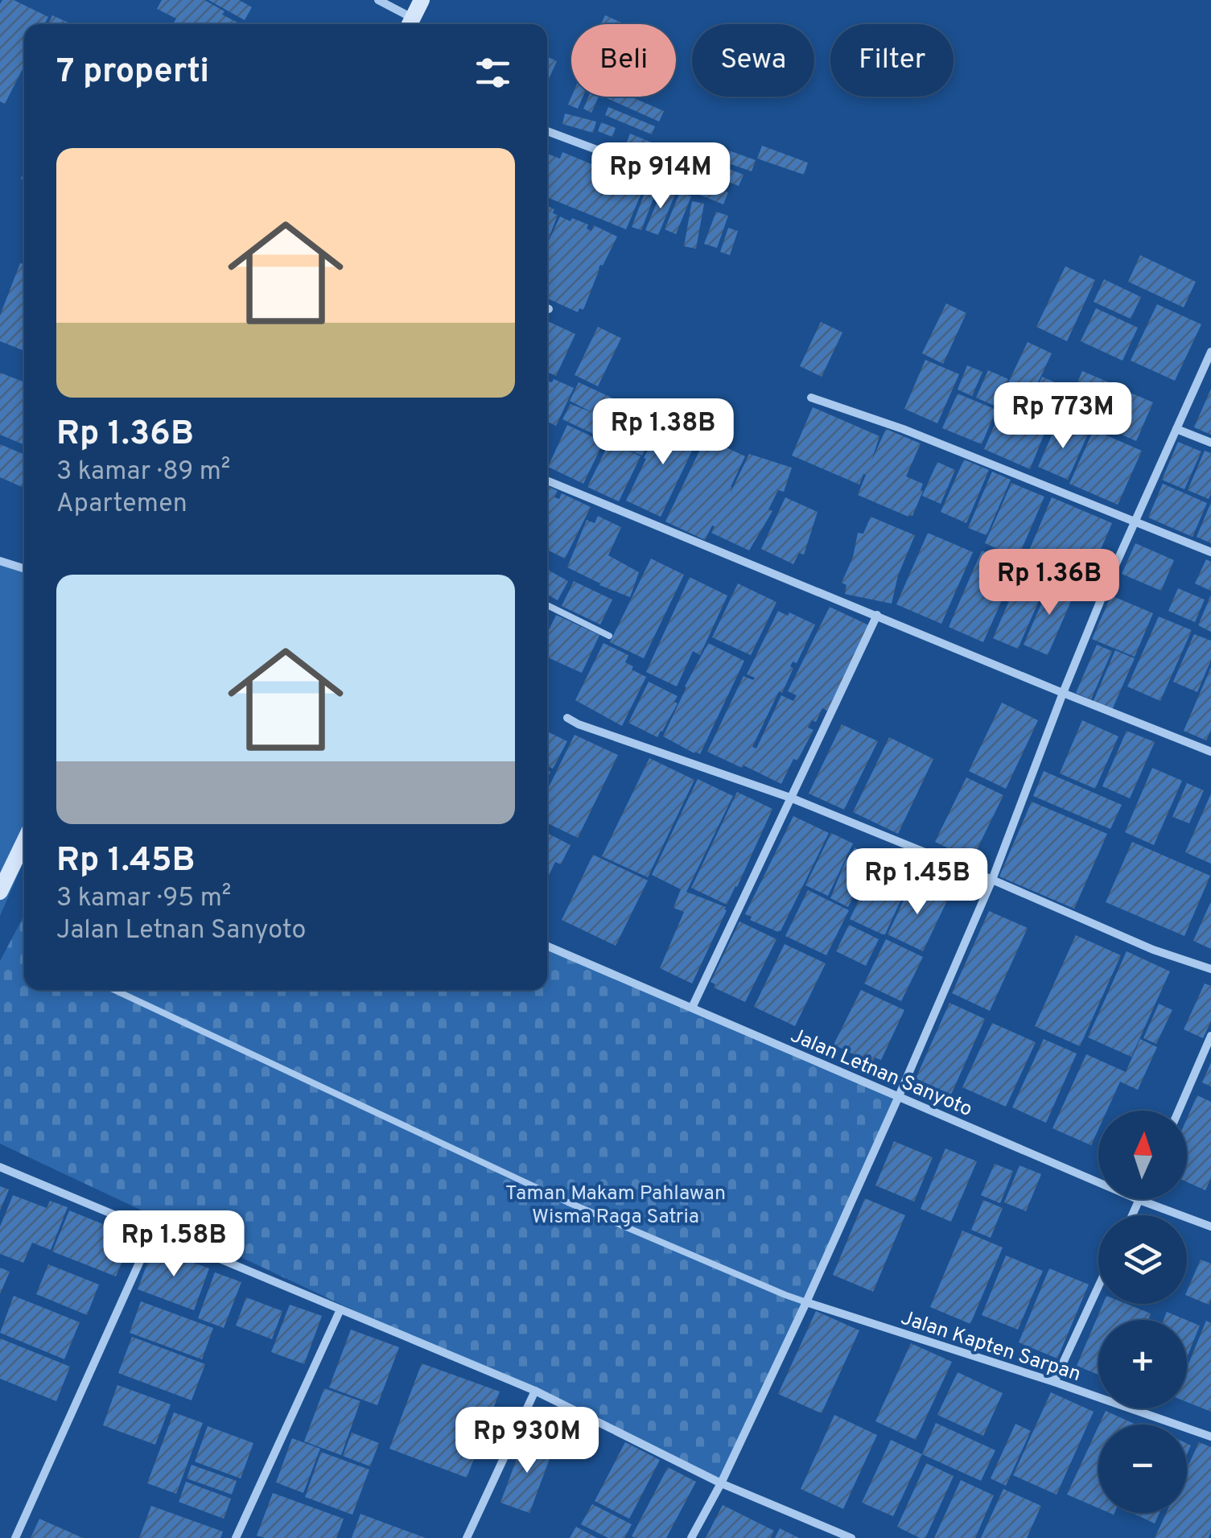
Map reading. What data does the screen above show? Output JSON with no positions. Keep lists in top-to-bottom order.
{
  "streets": {
    "street": ["Jalan Letnan Sanyoto", "Jalan Kapten Sarpan"]
  },
  "parks": ["Taman Makam Pahlawan Wisma Raga Satria"],
  "north": "top",
  "page": {
    "chip": ["Beli", "Sewa", "Filter"],
    "heading": "7 properti",
    "list": [
      {
        "name": "Rp 1.36B",
        "note": "3 kamar · 89 m² · Apartemen"
      },
      {
        "name": "Rp 1.45B",
        "note": "3 kamar · 95 m² · Jalan Letnan Sanyoto"
      }
    ],
    "price": [
      "Rp 914M",
      "Rp 773M",
      "Rp 1.38B",
      "Rp 1.36B",
      "Rp 1.45B",
      "Rp 1.58B",
      "Rp 930M"
    ],
    "map_buttons": ["+", "−"]
  }
}
